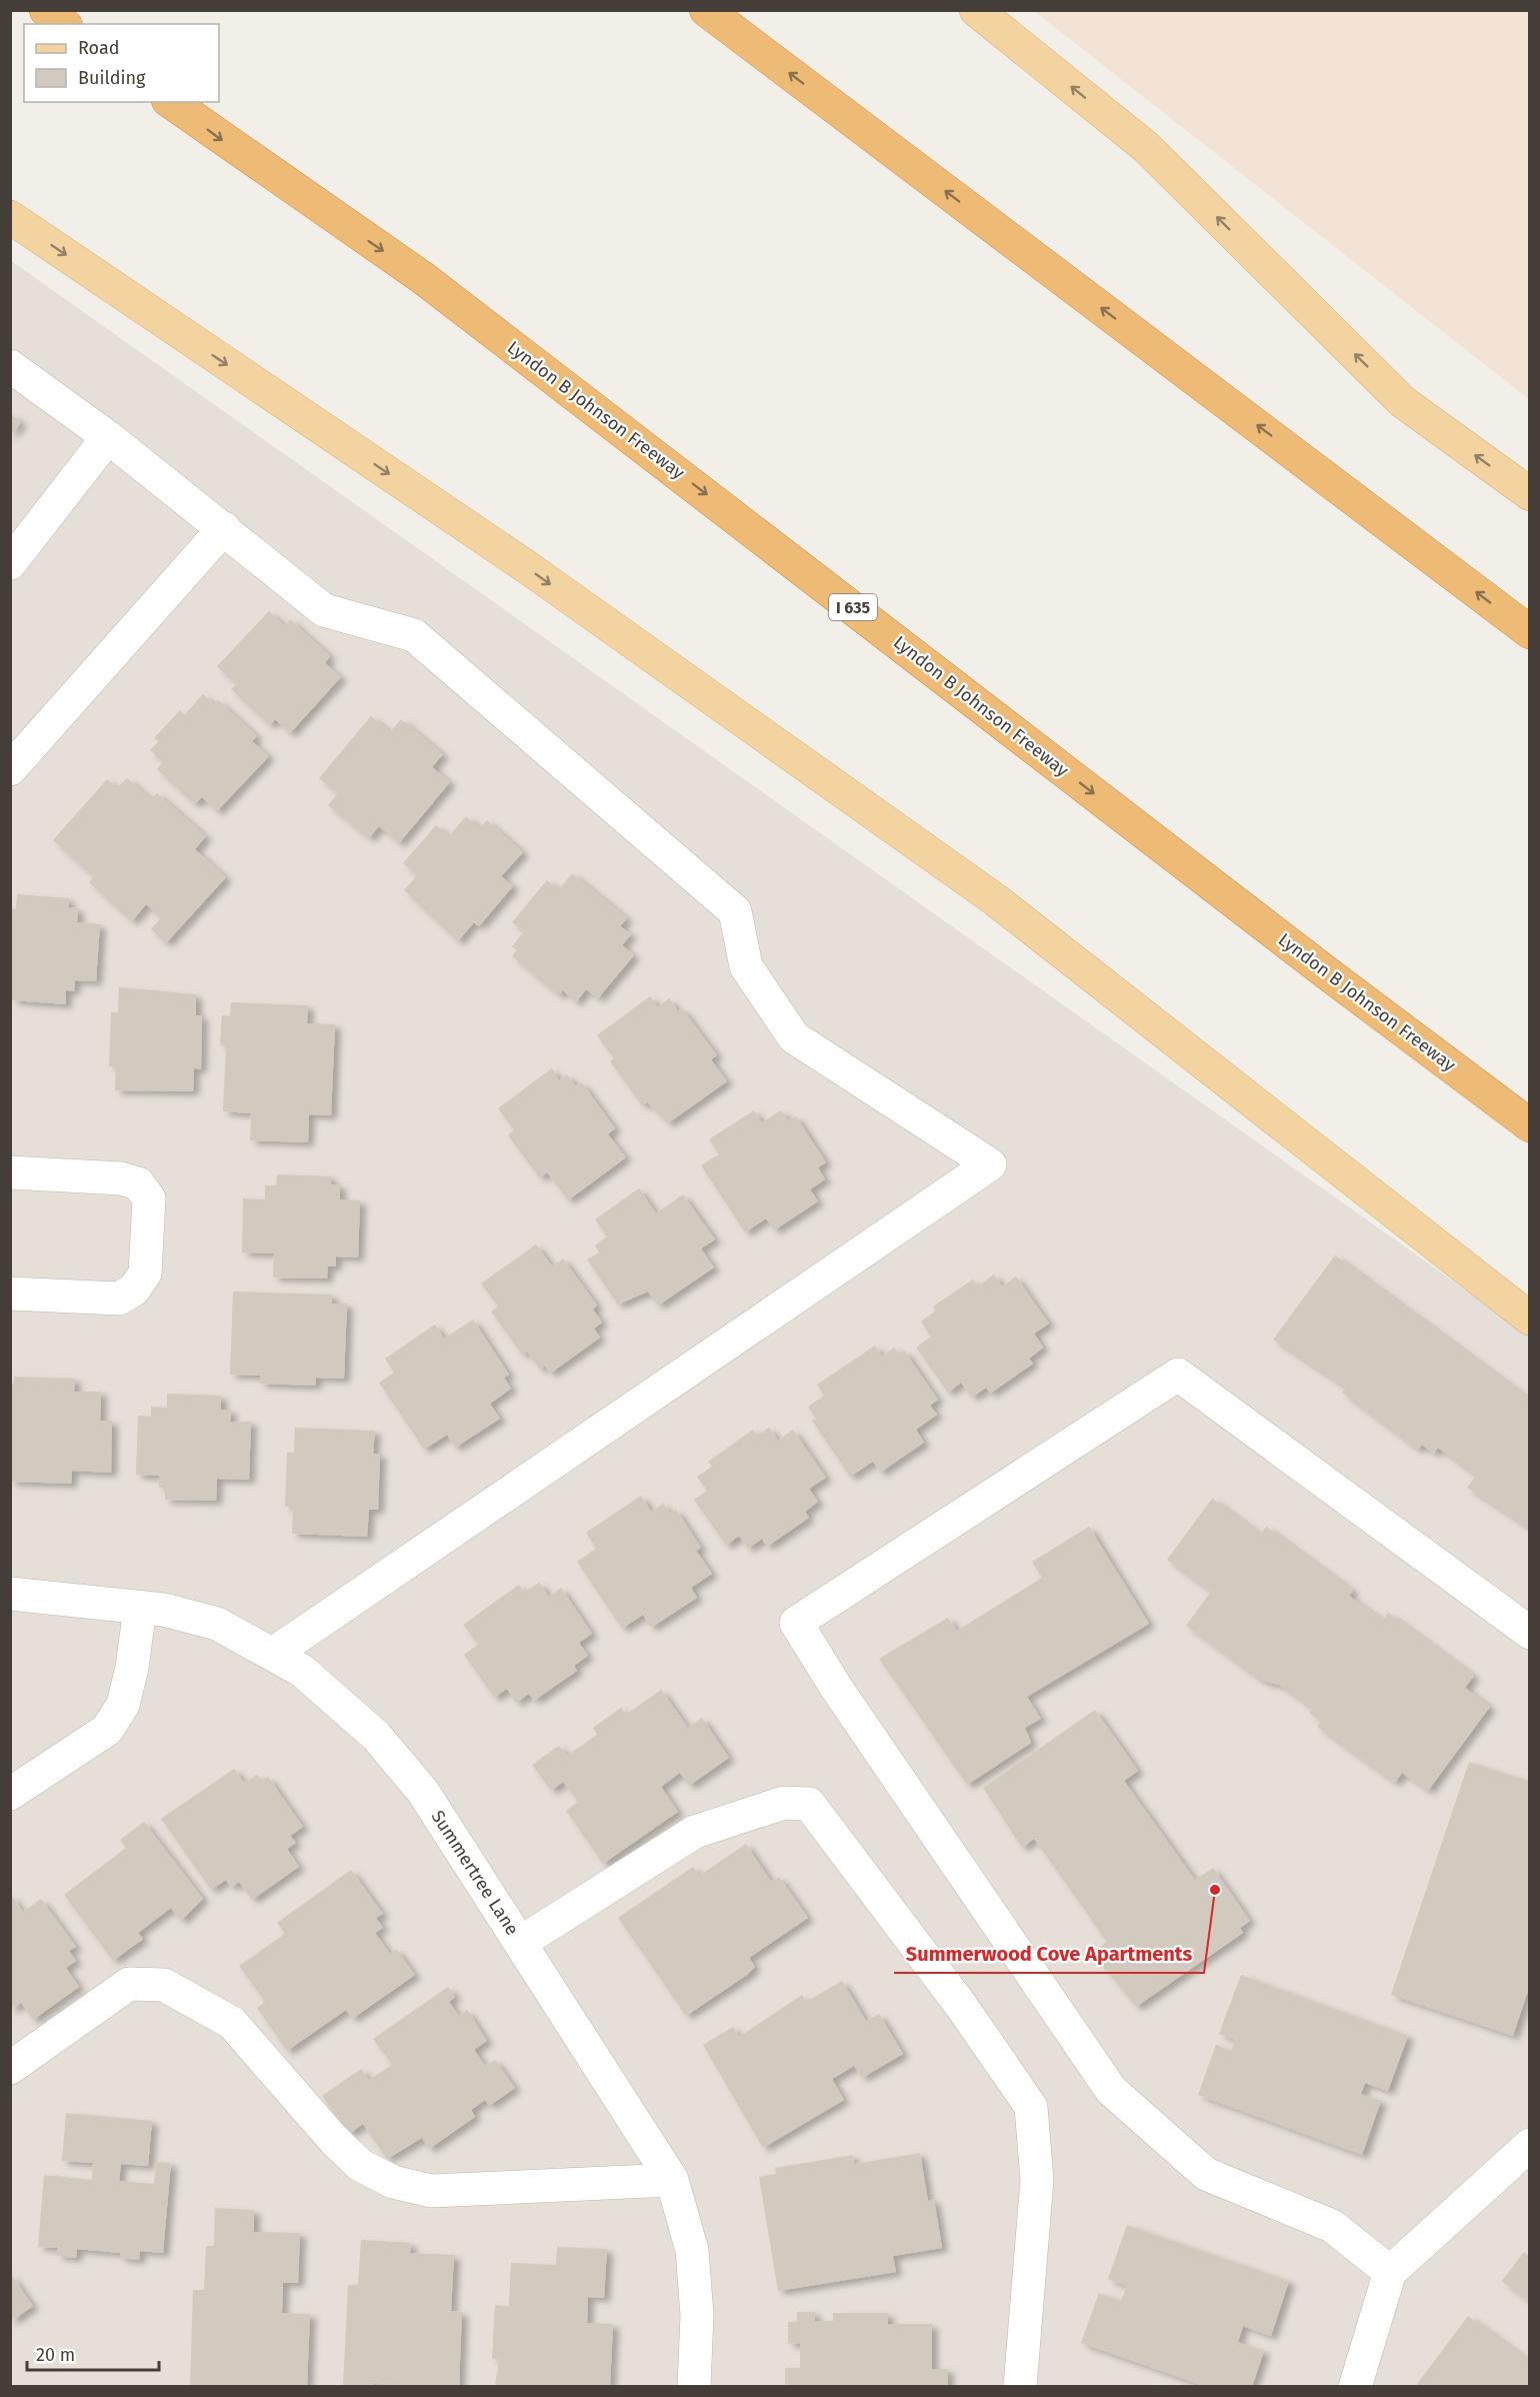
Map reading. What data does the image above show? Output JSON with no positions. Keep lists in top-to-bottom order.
{
  "streets": {
    "highway": ["Lyndon B Johnson Freeway", "I 635"],
    "street": ["Summertree Lane"]
  },
  "one_way": ["Lyndon B Johnson Freeway"],
  "places": ["Summerwood Cove Apartments"],
  "legend": ["Road", "Building"],
  "scale_bar": "20 m"
}
